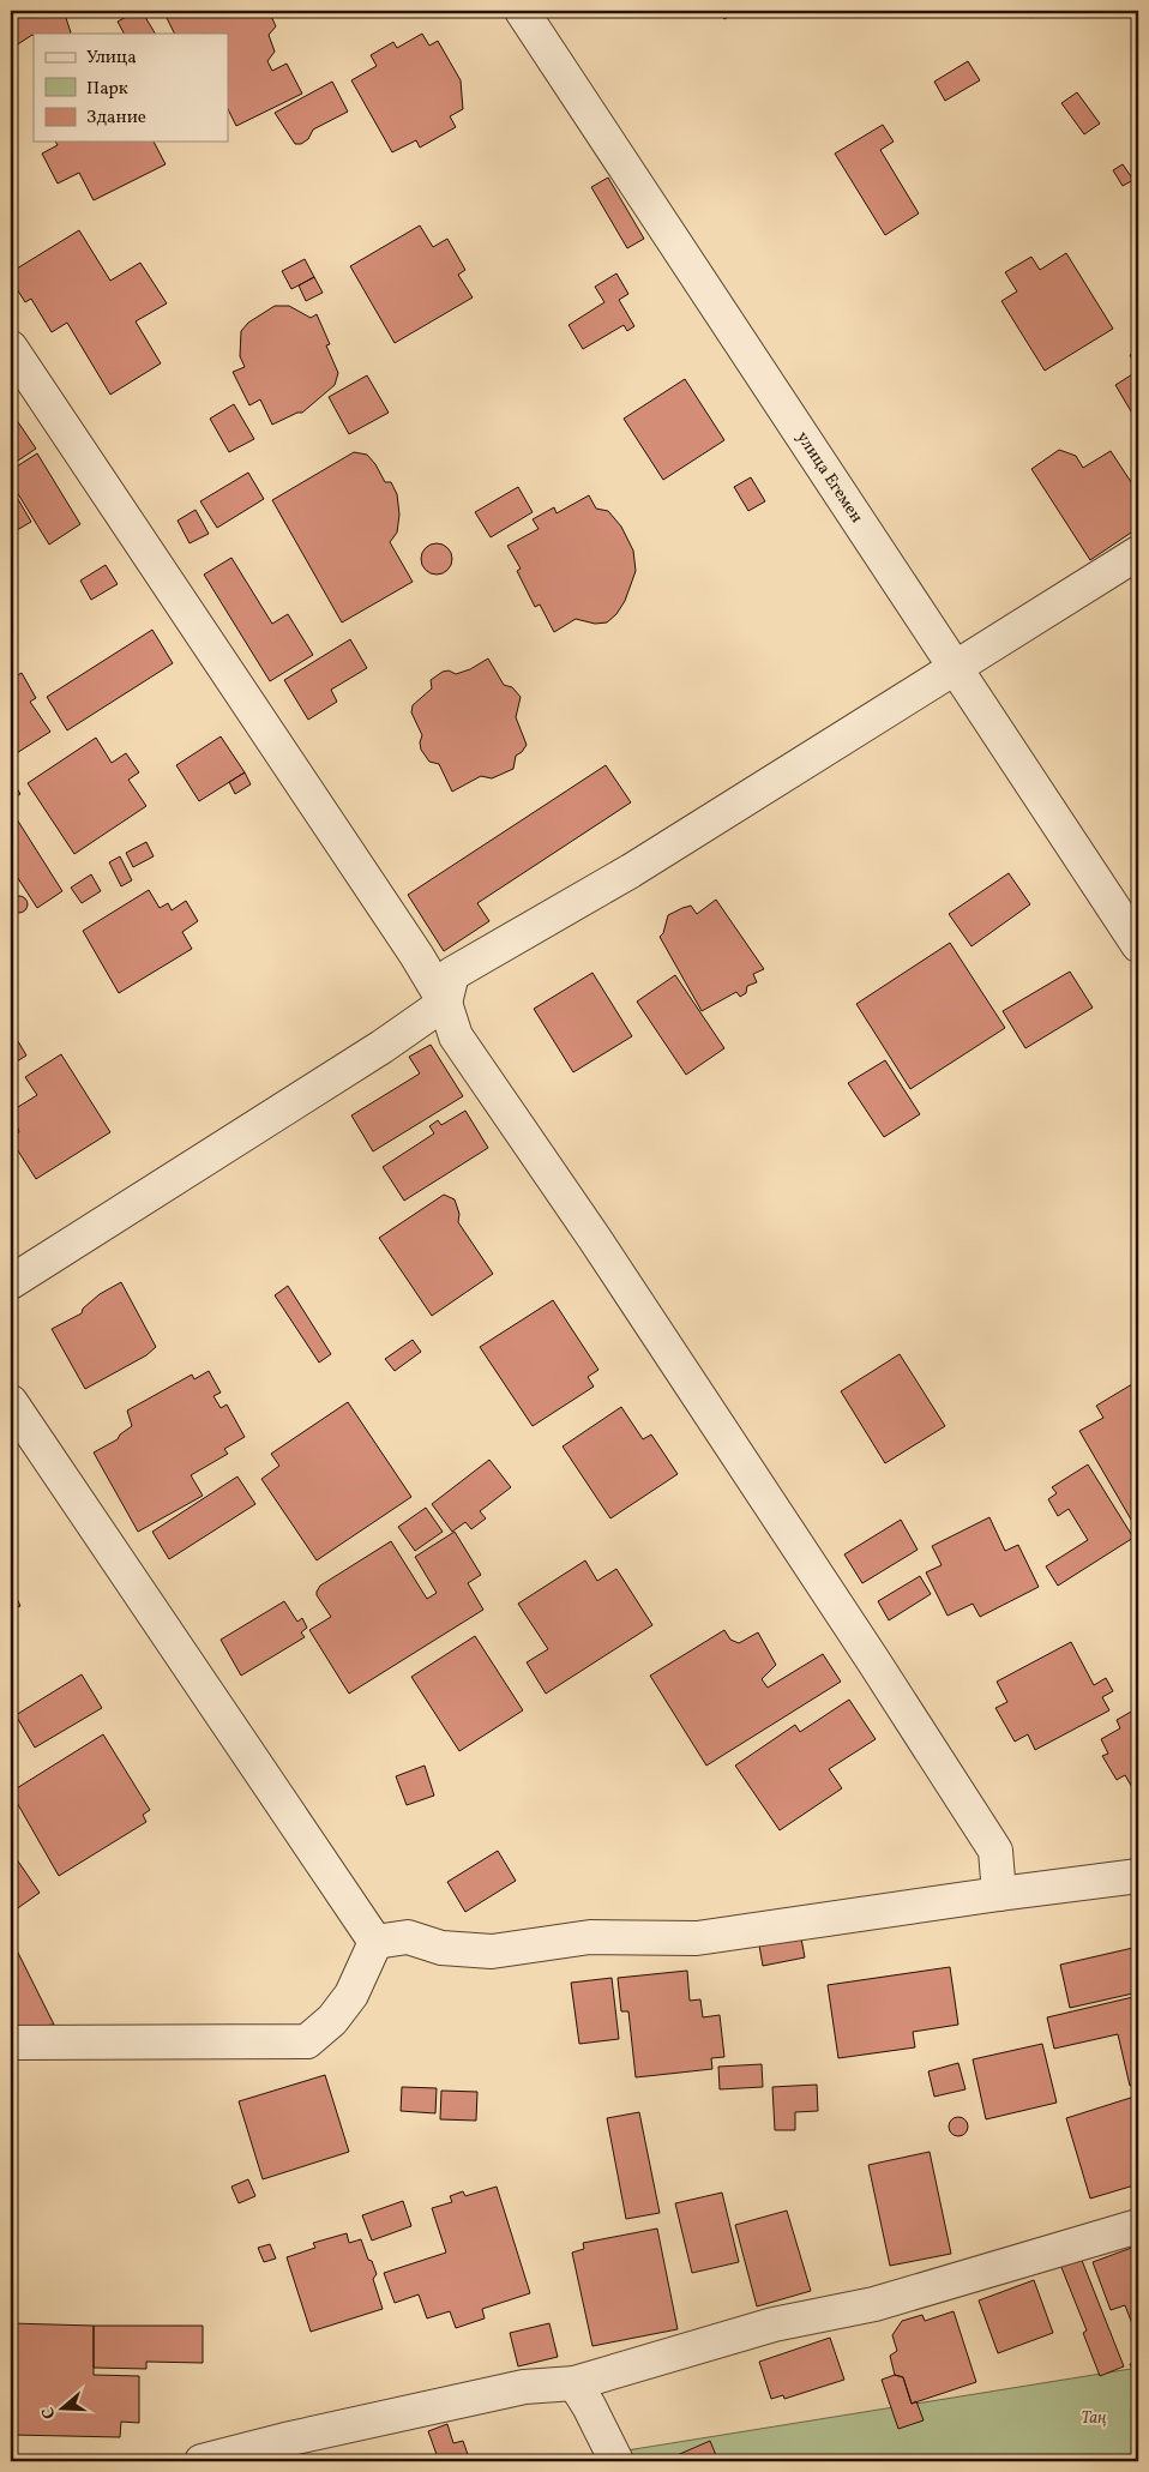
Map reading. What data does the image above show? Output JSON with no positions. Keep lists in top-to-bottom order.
{
  "streets": {
    "street": ["улица Егемен"]
  },
  "parks": ["Таң"],
  "legend": ["Улица", "Парк", "Здание"],
  "north": "left"
}
